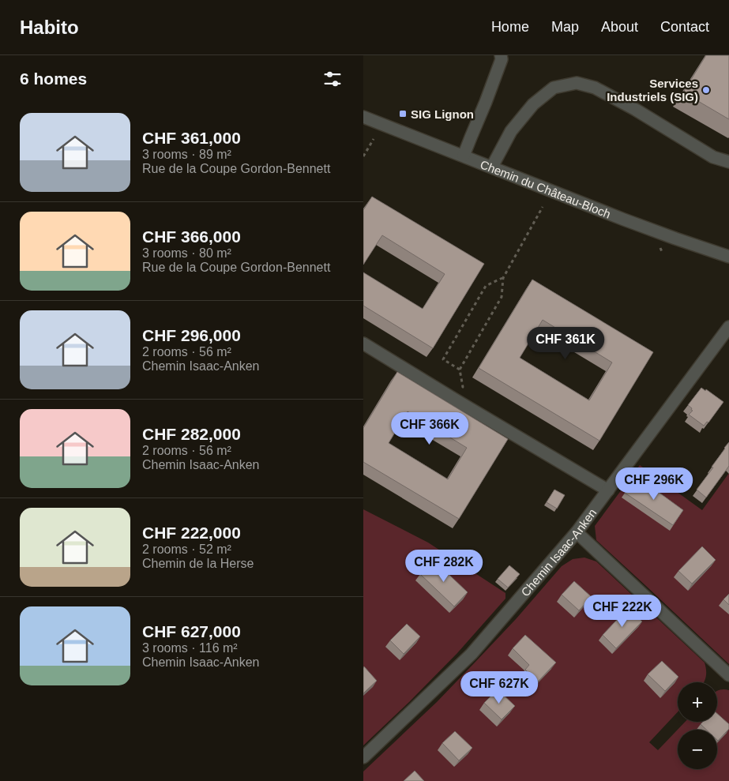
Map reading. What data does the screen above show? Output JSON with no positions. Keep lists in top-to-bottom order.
{
  "streets": {
    "street": ["Chemin du Château-Bloch", "Chemin Isaac-Anken"]
  },
  "places": {
    "other": ["Services Industriels (SIG)"],
    "transit": ["SIG Lignon"]
  },
  "page": {
    "header": "Habito",
    "nav": [
      "Home",
      "Map",
      "About",
      "Contact"
    ],
    "heading": "6 homes",
    "list": [
      {
        "name": "CHF 361,000",
        "note": "3 rooms · 89 m² · Rue de la Coupe Gordon-Bennett"
      },
      {
        "name": "CHF 366,000",
        "note": "3 rooms · 80 m² · Rue de la Coupe Gordon-Bennett"
      },
      {
        "name": "CHF 296,000",
        "note": "2 rooms · 56 m² · Chemin Isaac-Anken"
      },
      {
        "name": "CHF 282,000",
        "note": "2 rooms · 56 m² · Chemin Isaac-Anken"
      },
      {
        "name": "CHF 222,000",
        "note": "2 rooms · 52 m² · Chemin de la Herse"
      },
      {
        "name": "CHF 627,000",
        "note": "3 rooms · 116 m² · Chemin Isaac-Anken"
      }
    ],
    "price": [
      "CHF 361K",
      "CHF 366K",
      "CHF 296K",
      "CHF 282K",
      "CHF 222K",
      "CHF 627K"
    ],
    "map_buttons": ["+", "−"]
  }
}
